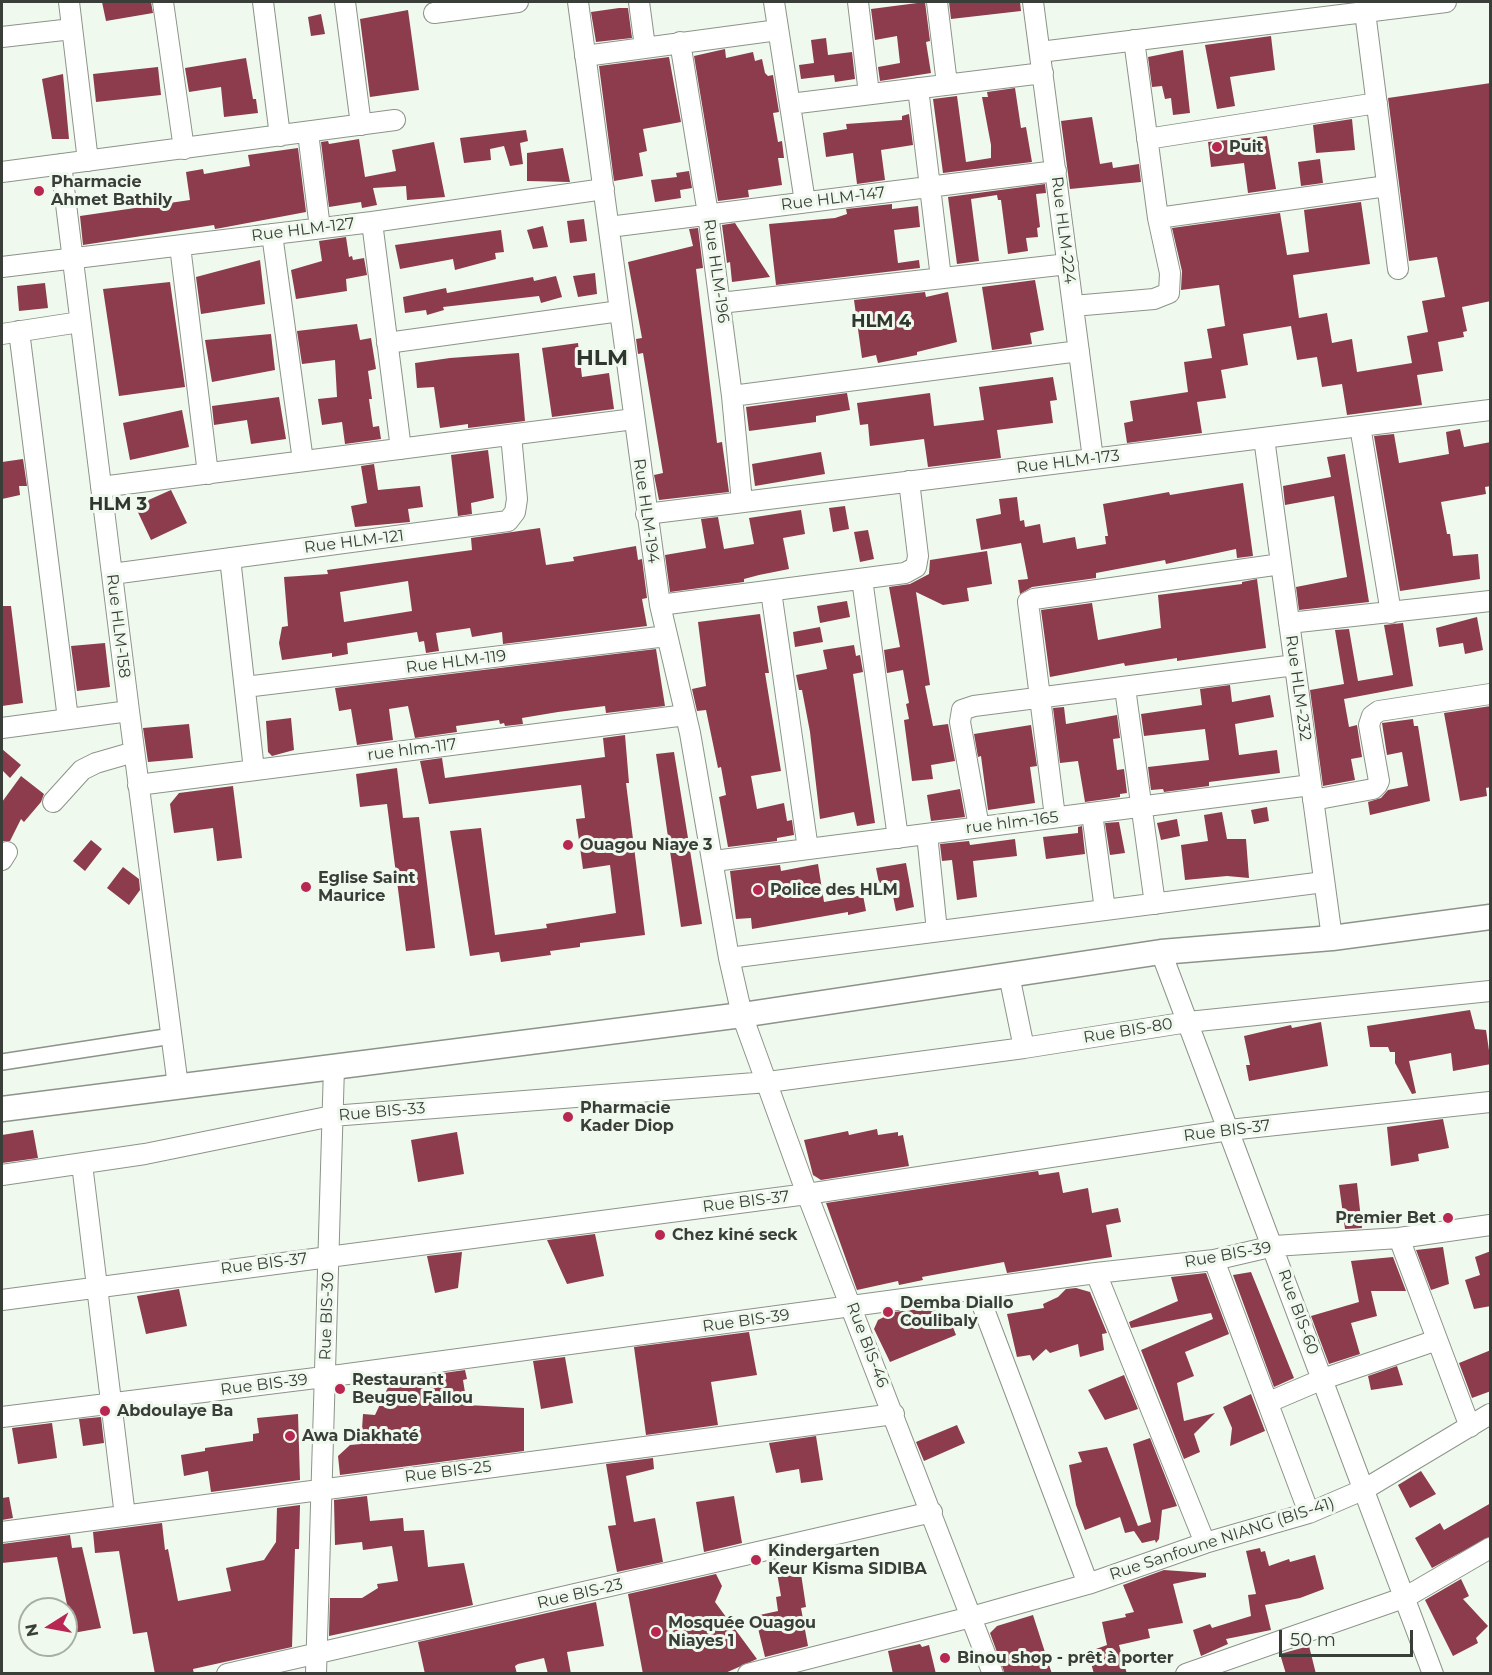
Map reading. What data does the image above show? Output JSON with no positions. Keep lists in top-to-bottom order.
{
  "streets": {
    "street": [
      "Rue HLM-147",
      "Rue HLM-127",
      "Rue HLM-224",
      "Rue HLM-196",
      "Rue HLM-173",
      "Rue HLM-194",
      "Rue HLM-121",
      "Rue HLM-158",
      "Rue HLM-119",
      "Rue HLM-232",
      "rue hlm-117",
      "rue hlm-165",
      "Rue BIS-80",
      "Rue BIS-33",
      "Rue BIS-37",
      "Rue BIS-39",
      "Rue BIS-60",
      "Rue BIS-30",
      "Rue BIS-46",
      "Rue BIS-25",
      "Rue Sanfoune NIANG (BIS-41)",
      "Rue BIS-23"
    ]
  },
  "crossings": [
    ["Rue HLM-147", "Rue HLM-224"],
    ["Rue HLM-147", "Rue HLM-196"],
    ["Rue HLM-147", "Rue HLM-194"],
    ["Rue HLM-127", "Rue HLM-194"],
    ["Rue HLM-127", "Rue HLM-158"],
    ["Rue HLM-224", "Rue HLM-173"],
    ["Rue HLM-196", "Rue HLM-173"],
    ["Rue HLM-173", "Rue HLM-194"],
    ["Rue HLM-173", "Rue HLM-232"],
    ["Rue HLM-194", "Rue HLM-119"],
    ["Rue HLM-194", "rue hlm-117"],
    ["Rue HLM-194", "rue hlm-165"],
    ["Rue HLM-194", "Rue BIS-46"],
    ["Rue HLM-121", "Rue HLM-158"],
    ["Rue HLM-158", "rue hlm-117"],
    ["Rue HLM-232", "rue hlm-165"],
    ["Rue BIS-80", "Rue BIS-33"],
    ["Rue BIS-80", "Rue BIS-60"],
    ["Rue BIS-80", "Rue BIS-46"],
    ["Rue BIS-33", "Rue BIS-30"],
    ["Rue BIS-33", "Rue BIS-46"],
    ["Rue BIS-37", "Rue BIS-60"],
    ["Rue BIS-37", "Rue BIS-30"],
    ["Rue BIS-37", "Rue BIS-46"],
    ["Rue BIS-39", "Rue BIS-60"],
    ["Rue BIS-39", "Rue BIS-30"],
    ["Rue BIS-39", "Rue BIS-46"],
    ["Rue BIS-60", "Rue Sanfoune NIANG (BIS-41)"],
    ["Rue BIS-30", "Rue BIS-25"],
    ["Rue BIS-30", "Rue BIS-23"],
    ["Rue BIS-46", "Rue BIS-25"],
    ["Rue BIS-46", "Rue Sanfoune NIANG (BIS-41)"],
    ["Rue BIS-46", "Rue BIS-23"]
  ],
  "districts": ["HLM 4", "HLM", "HLM 3"],
  "places": [
    "Puit",
    "Pharmacie Ahmet Bathily",
    "Ouagou Niaye 3",
    "Eglise Saint Maurice",
    "Police des HLM",
    "Pharmacie Kader Diop",
    "Premier Bet",
    "Chez kiné seck",
    "Demba Diallo Coulibaly",
    "Restaurant Beugue Fallou",
    "Abdoulaye Ba",
    "Awa Diakhaté",
    "Kindergarten Keur Kisma SIDIBA",
    "Mosquée Ouagou Niayes 1",
    "Binou shop - prêt à porter"
  ],
  "scale_bar": "50 m",
  "north": "left"
}
